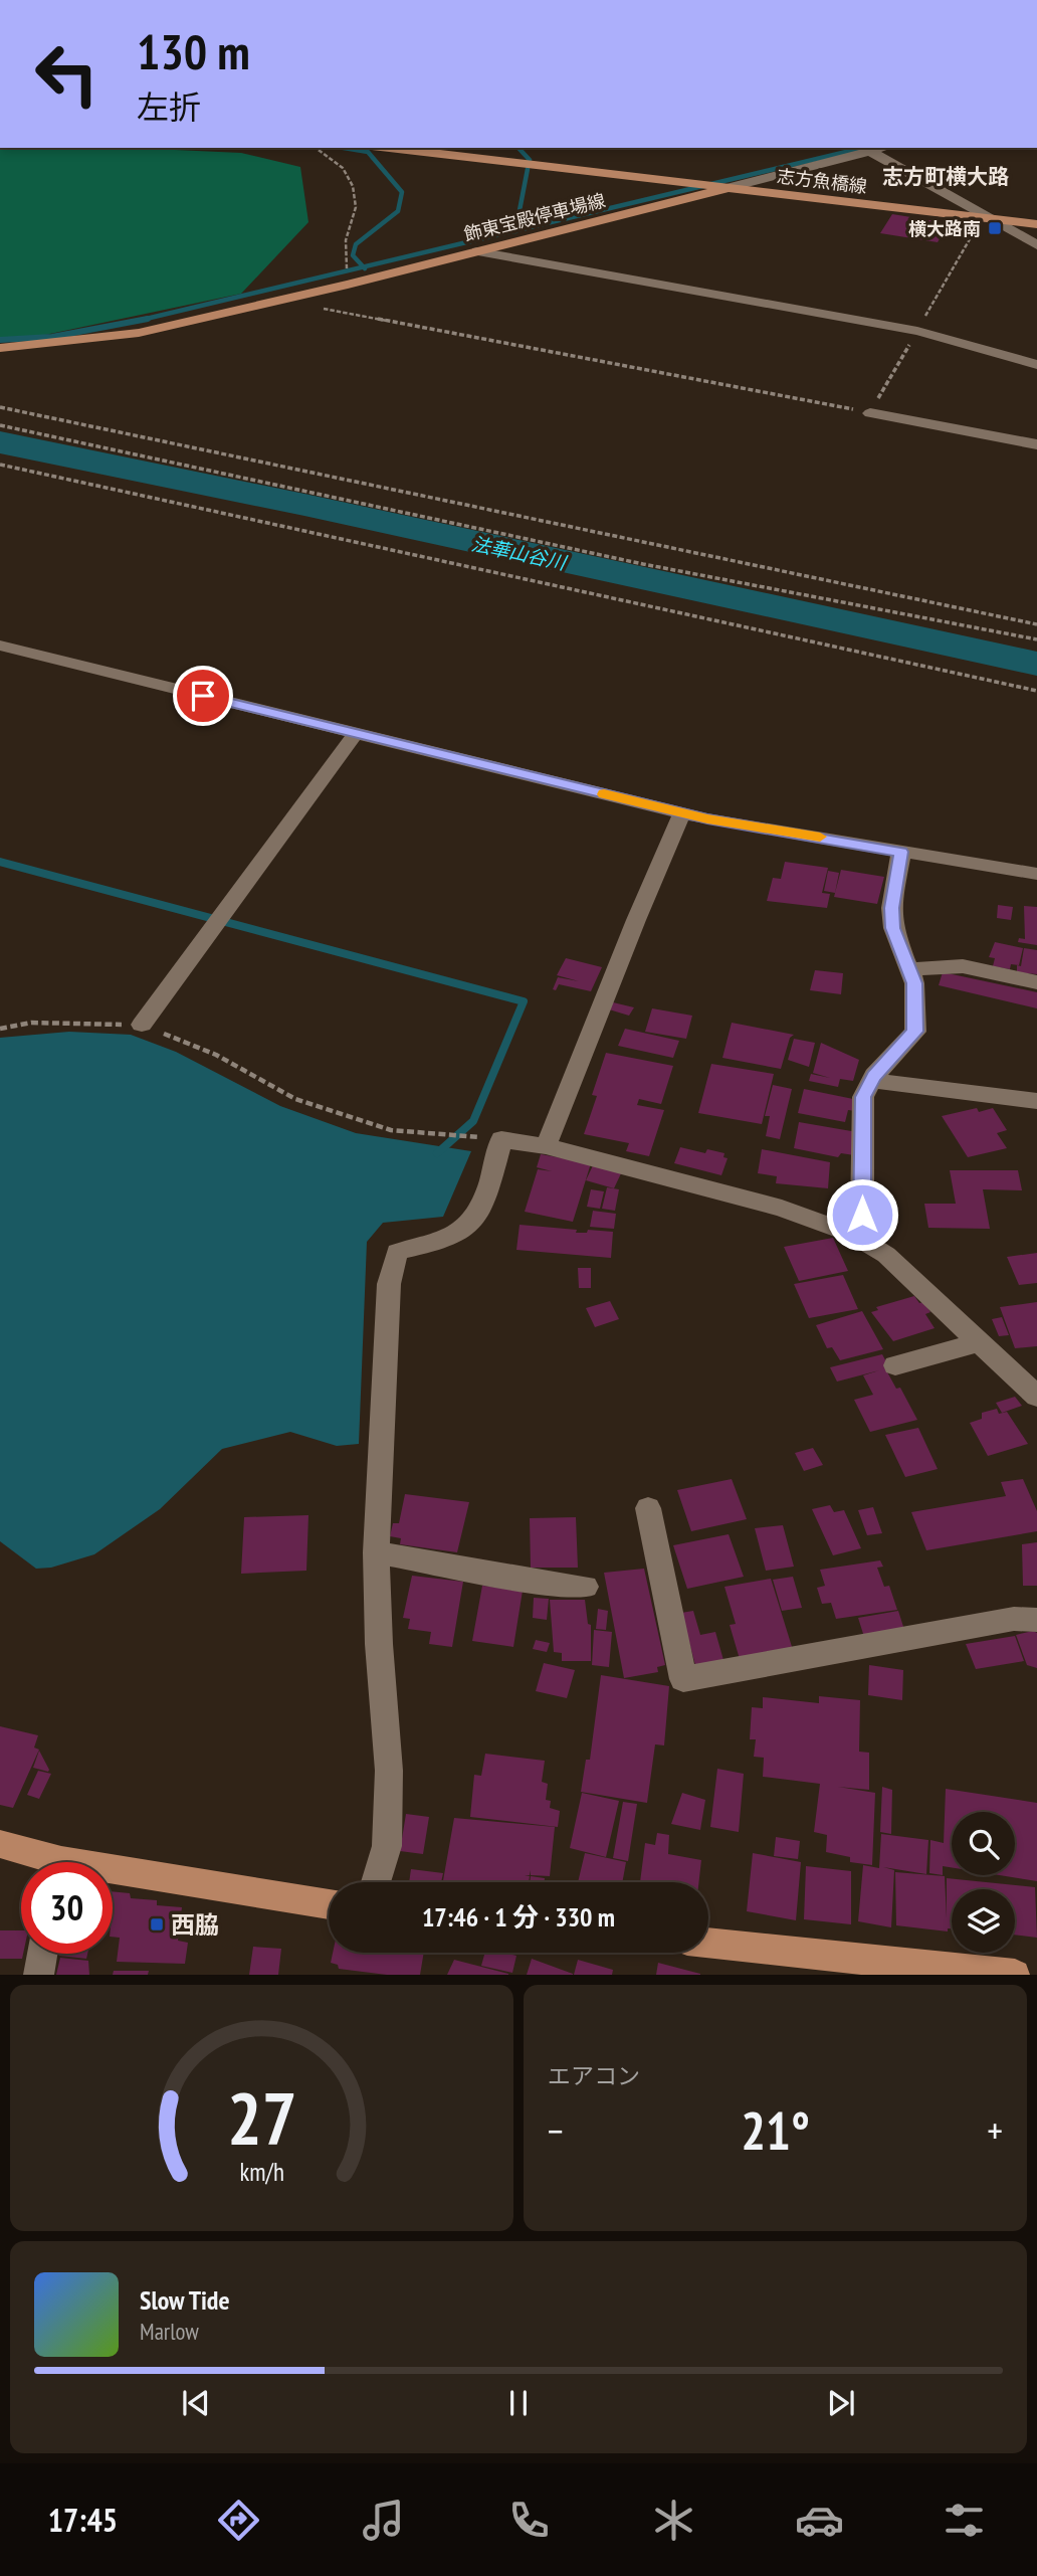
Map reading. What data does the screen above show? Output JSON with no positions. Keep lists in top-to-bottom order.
{
  "streets": {
    "main road": ["志方魚橋線", "飾東宝殿停車場線"]
  },
  "crossings": [
    ["志方魚橋線", "飾東宝殿停車場線"]
  ],
  "districts": ["志方町横大路"],
  "water": ["法華山谷川"],
  "places": {
    "transit": ["横大路南", "西脇"]
  },
  "page": {
    "turn": ["130 m", "左折"],
    "limit": "30",
    "trip": "17:46 · 1 分 · 330 m",
    "tile": "エアコン",
    "heat": ["−", "21°", "+"],
    "song": ["Slow Tide", "Marlow"],
    "tabs": "17:45",
    "gauge": ["27", "km/h"]
  }
}
